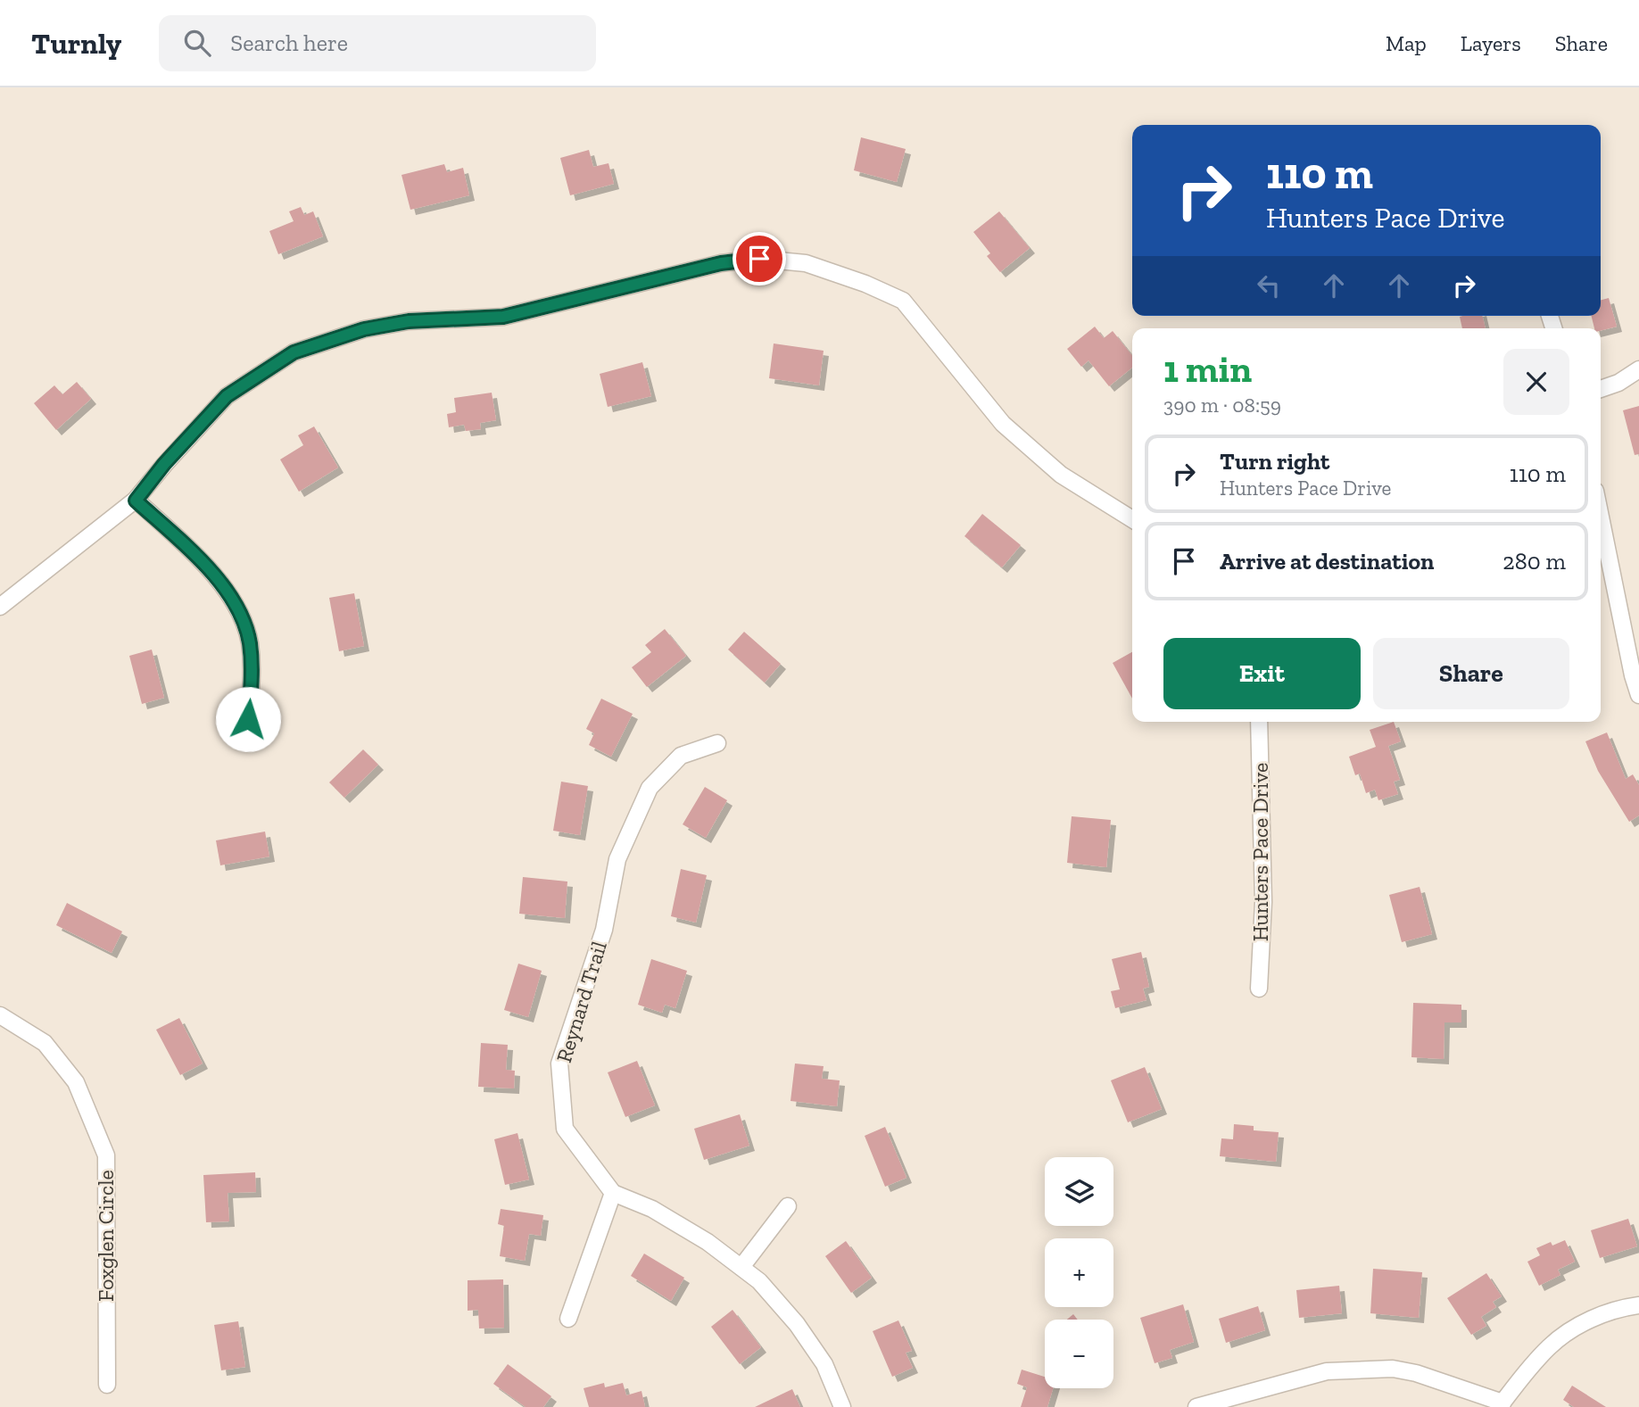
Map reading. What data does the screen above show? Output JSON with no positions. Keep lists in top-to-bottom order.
{
  "streets": {
    "street": ["Hunters Pace Drive", "Reynard Trail", "Foxglen Circle"]
  },
  "page": {
    "header": "Turnly",
    "search": "Search here",
    "nav": ["Map", "Layers", "Share"],
    "turn": ["110 m", "Hunters Pace Drive"],
    "heading": ["1 min", "390 m · 08:59"],
    "list": [
      {
        "name": "Turn right",
        "note": "Hunters Pace Drive",
        "value": "110 m"
      },
      {
        "name": "Arrive at destination",
        "value": "280 m"
      }
    ],
    "buttons": ["Exit", "Share"],
    "map_buttons": ["+", "−"]
  }
}
